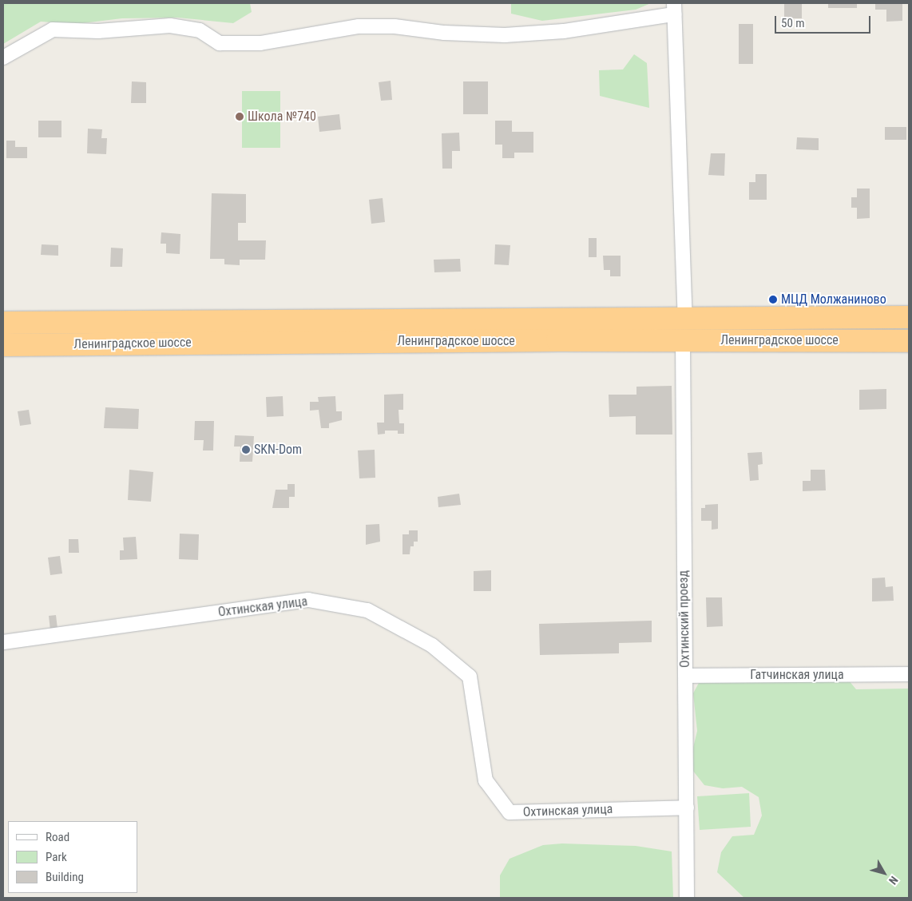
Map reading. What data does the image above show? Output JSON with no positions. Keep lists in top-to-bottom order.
{
  "streets": {
    "highway": ["Ленинградское шоссе"],
    "street": ["Охтинская улица", "Охтинский проезд", "Гатчинская улица"]
  },
  "crossings": [
    ["Ленинградское шоссе", "Охтинский проезд"],
    ["Охтинская улица", "Охтинский проезд"],
    ["Охтинский проезд", "Гатчинская улица"]
  ],
  "places": ["Школа №740", "МЦД Молжаниново", "SKN-Dom"],
  "legend": ["Road", "Park", "Building"],
  "scale_bar": "50 m",
  "north": "bottom right"
}
